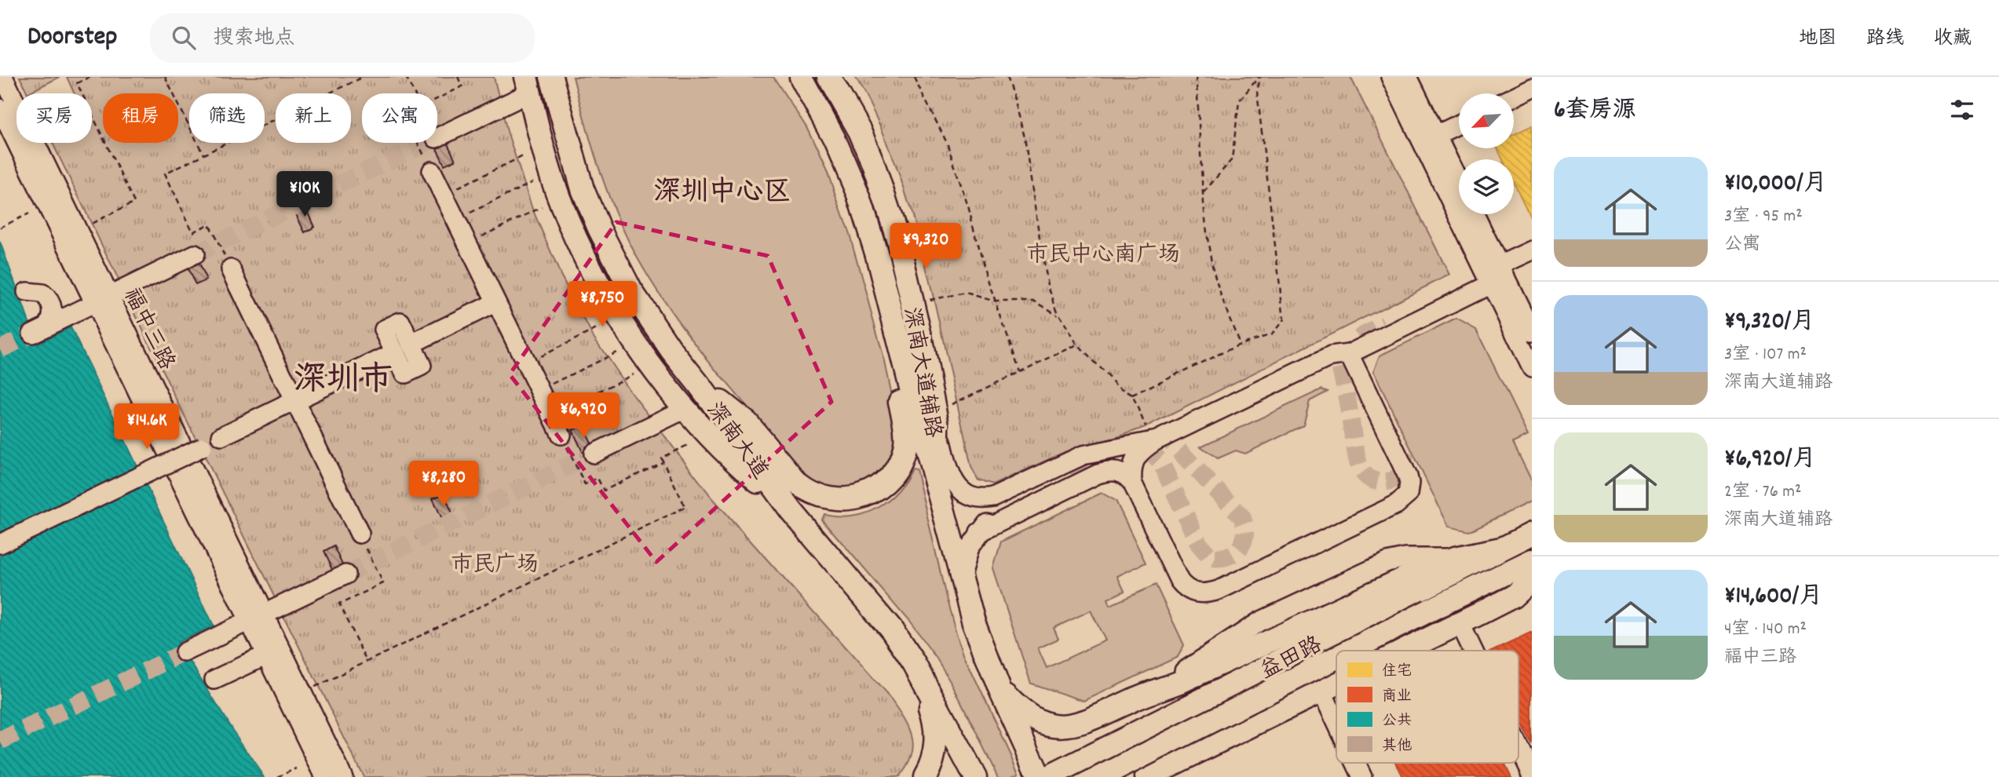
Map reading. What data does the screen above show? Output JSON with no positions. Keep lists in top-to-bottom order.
{
  "streets": {
    "main road": ["深南大道辅路", "深南大道", "益田路"],
    "street": ["福中三路"]
  },
  "districts": ["深圳中心区", "深圳市"],
  "parks": ["市民中心南广场", "市民广场"],
  "legend": [
    "住宅",
    "商业",
    "公共",
    "其他"
  ],
  "north": "bottom left",
  "page": {
    "header": "Doorstep",
    "search": "搜索地点",
    "nav": ["地图", "路线", "收藏"],
    "heading": "6套房源",
    "chip": [
      "买房",
      "租房",
      "筛选",
      "新上",
      "公寓"
    ],
    "list": [
      {
        "name": "¥10,000/月",
        "note": "3室 · 95 m² · 公寓"
      },
      {
        "name": "¥9,320/月",
        "note": "3室 · 107 m² · 深南大道辅路"
      },
      {
        "name": "¥6,920/月",
        "note": "2室 · 76 m² · 深南大道辅路"
      },
      {
        "name": "¥14,600/月",
        "note": "4室 · 140 m² · 福中三路"
      }
    ],
    "price": [
      "¥10K",
      "¥9,320",
      "¥8,750",
      "¥6,920",
      "¥14.6K",
      "¥8,280"
    ]
  }
}
